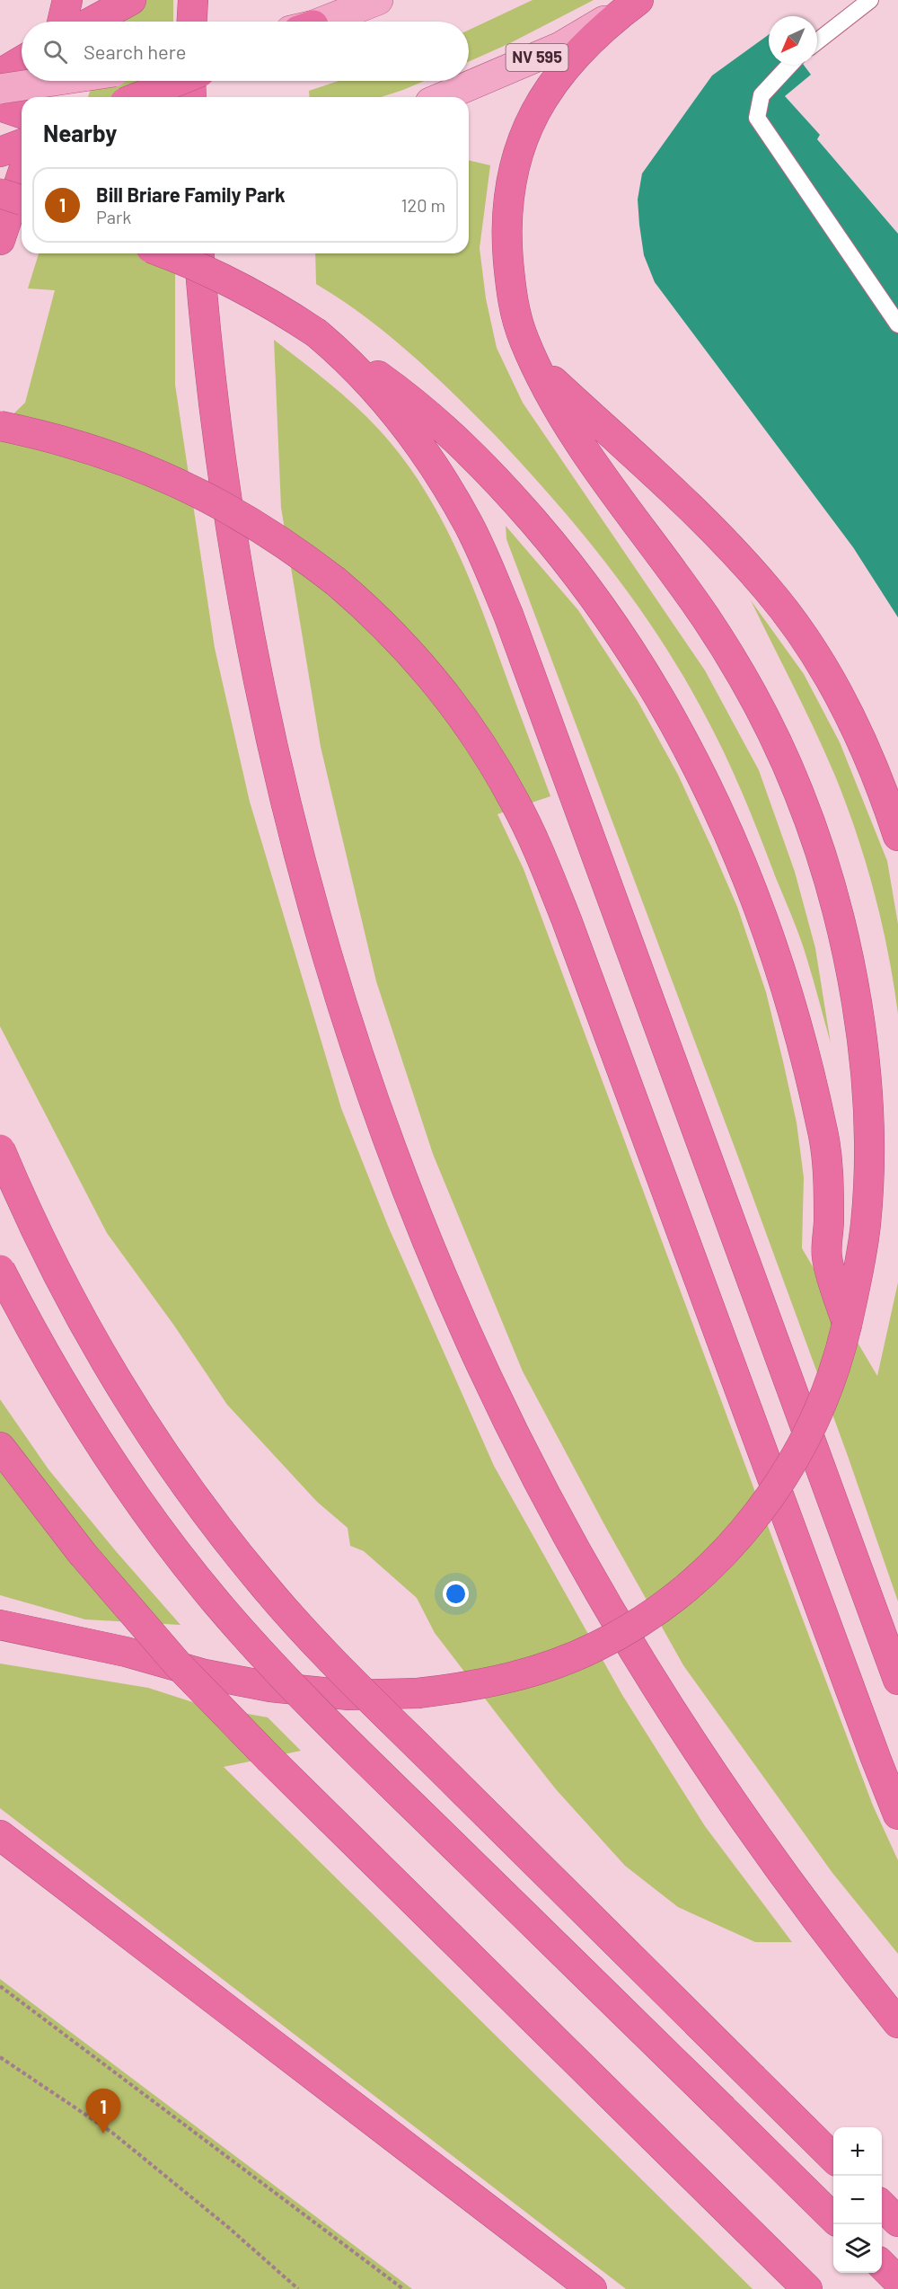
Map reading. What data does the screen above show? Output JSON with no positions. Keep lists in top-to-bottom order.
{
  "streets": {
    "main road": ["NV 595"]
  },
  "north": "bottom left",
  "page": {
    "search": "Search here",
    "heading": "Nearby",
    "list": [
      {
        "mark": "1",
        "name": "Bill Briare Family Park",
        "note": "Park",
        "value": "120 m"
      }
    ],
    "pins": "1",
    "map_buttons": ["+", "−"]
  }
}
